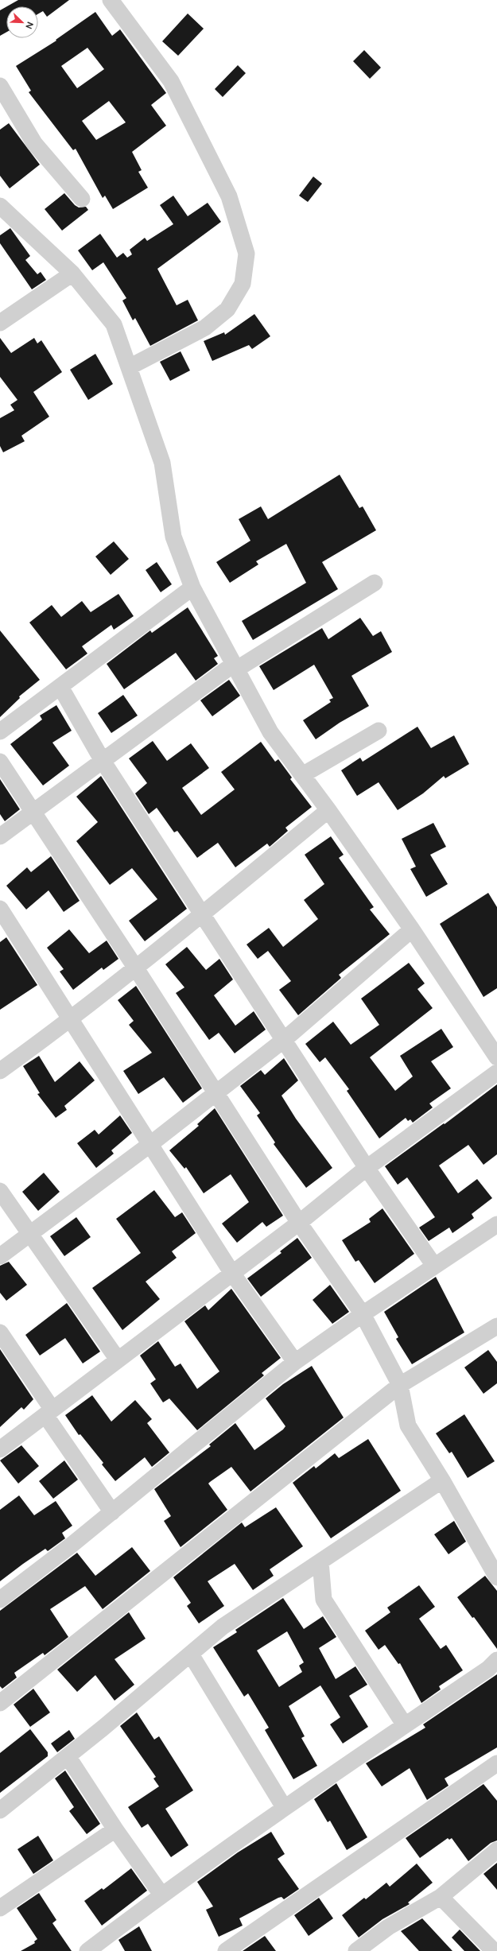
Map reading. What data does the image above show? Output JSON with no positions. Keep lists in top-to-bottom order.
{
  "north": "bottom right"
}
